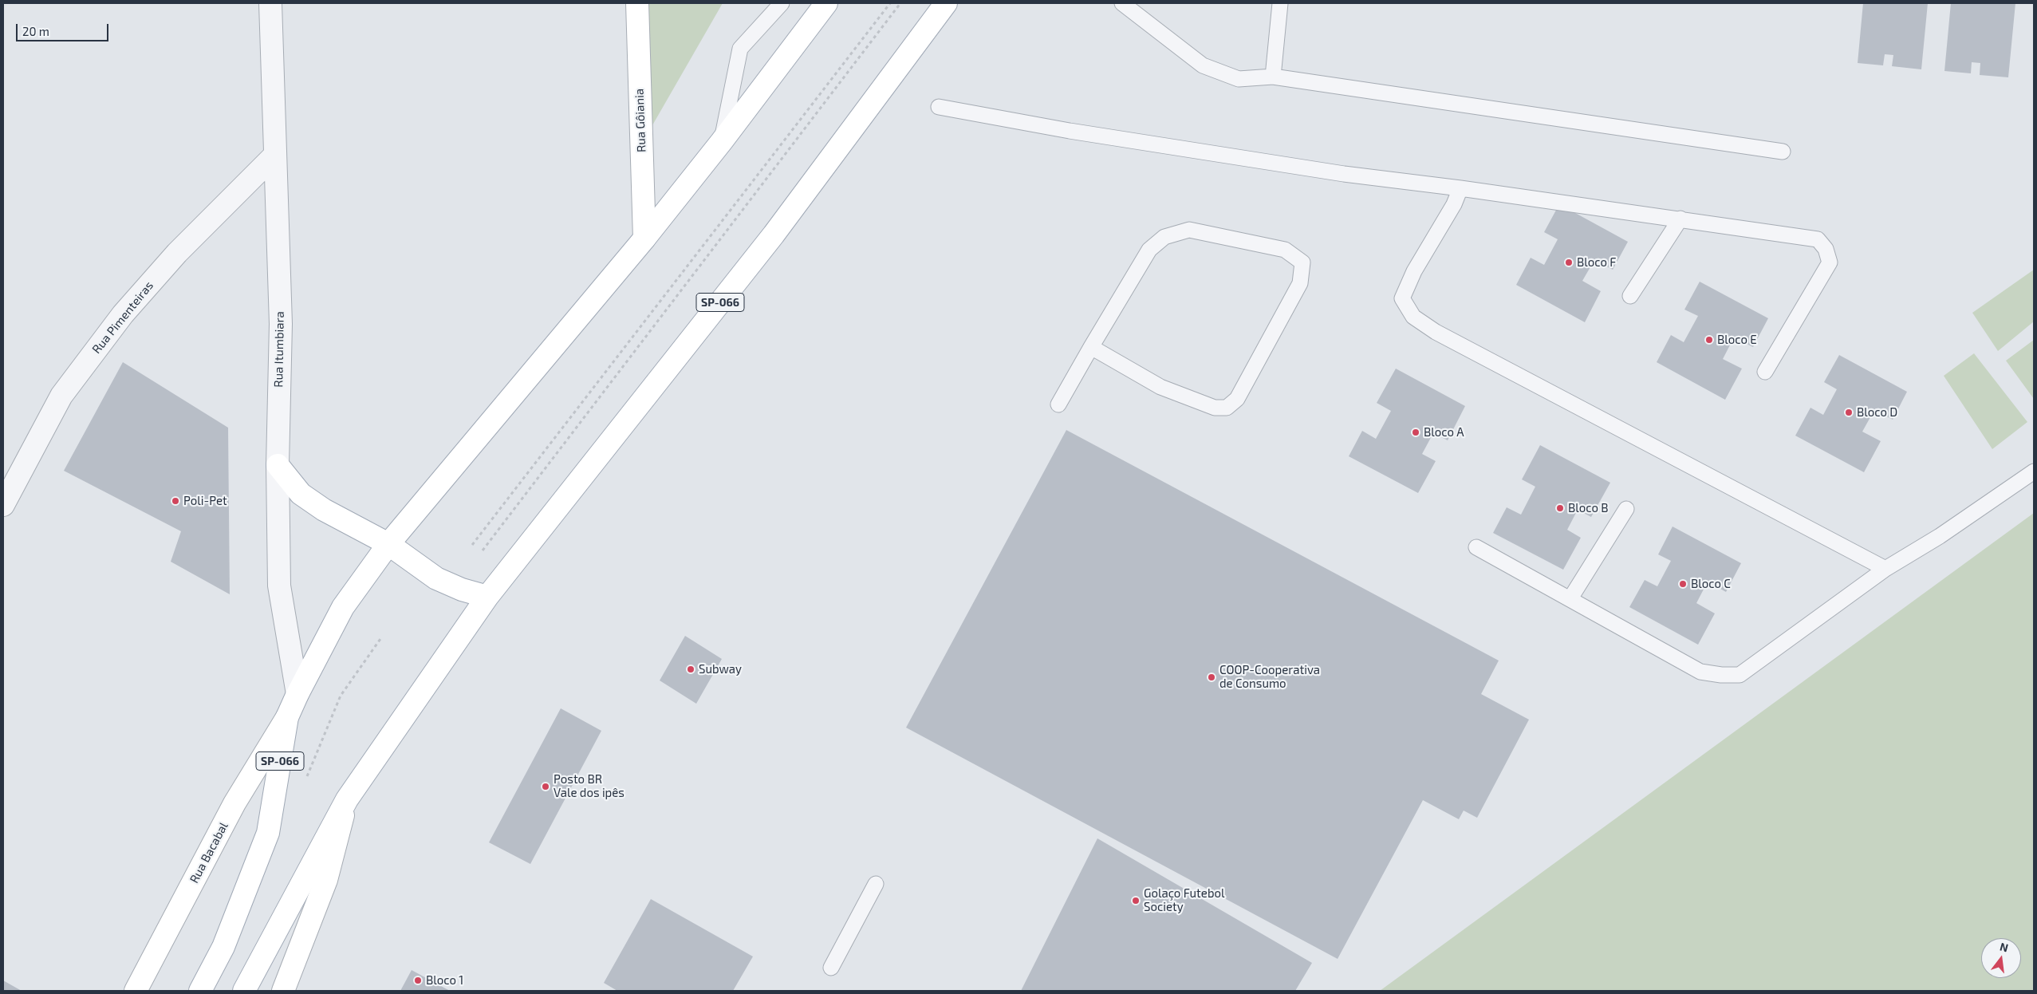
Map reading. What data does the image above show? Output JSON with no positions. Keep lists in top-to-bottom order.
{
  "streets": {
    "main road": ["Rua Gôiania", "SP-066", "Rua Bacabal"],
    "street": ["Rua Pimenteiras", "Rua Itumbiara"]
  },
  "crossings": [
    ["Rua Gôiania", "SP-066"],
    ["SP-066", "Rua Itumbiara"],
    ["SP-066", "Rua Bacabal"],
    ["Rua Pimenteiras", "Rua Itumbiara"]
  ],
  "places": [
    "Bloco F",
    "Bloco E",
    "Bloco D",
    "Bloco A",
    "Poli-Pet",
    "Bloco B",
    "Bloco C",
    "Subway",
    "COOP-Cooperativa de Consumo",
    "Posto BR Vale dos ipês",
    "Golaço Futebol Society",
    "Bloco 1"
  ],
  "scale_bar": "20 m",
  "north": "top"
}
